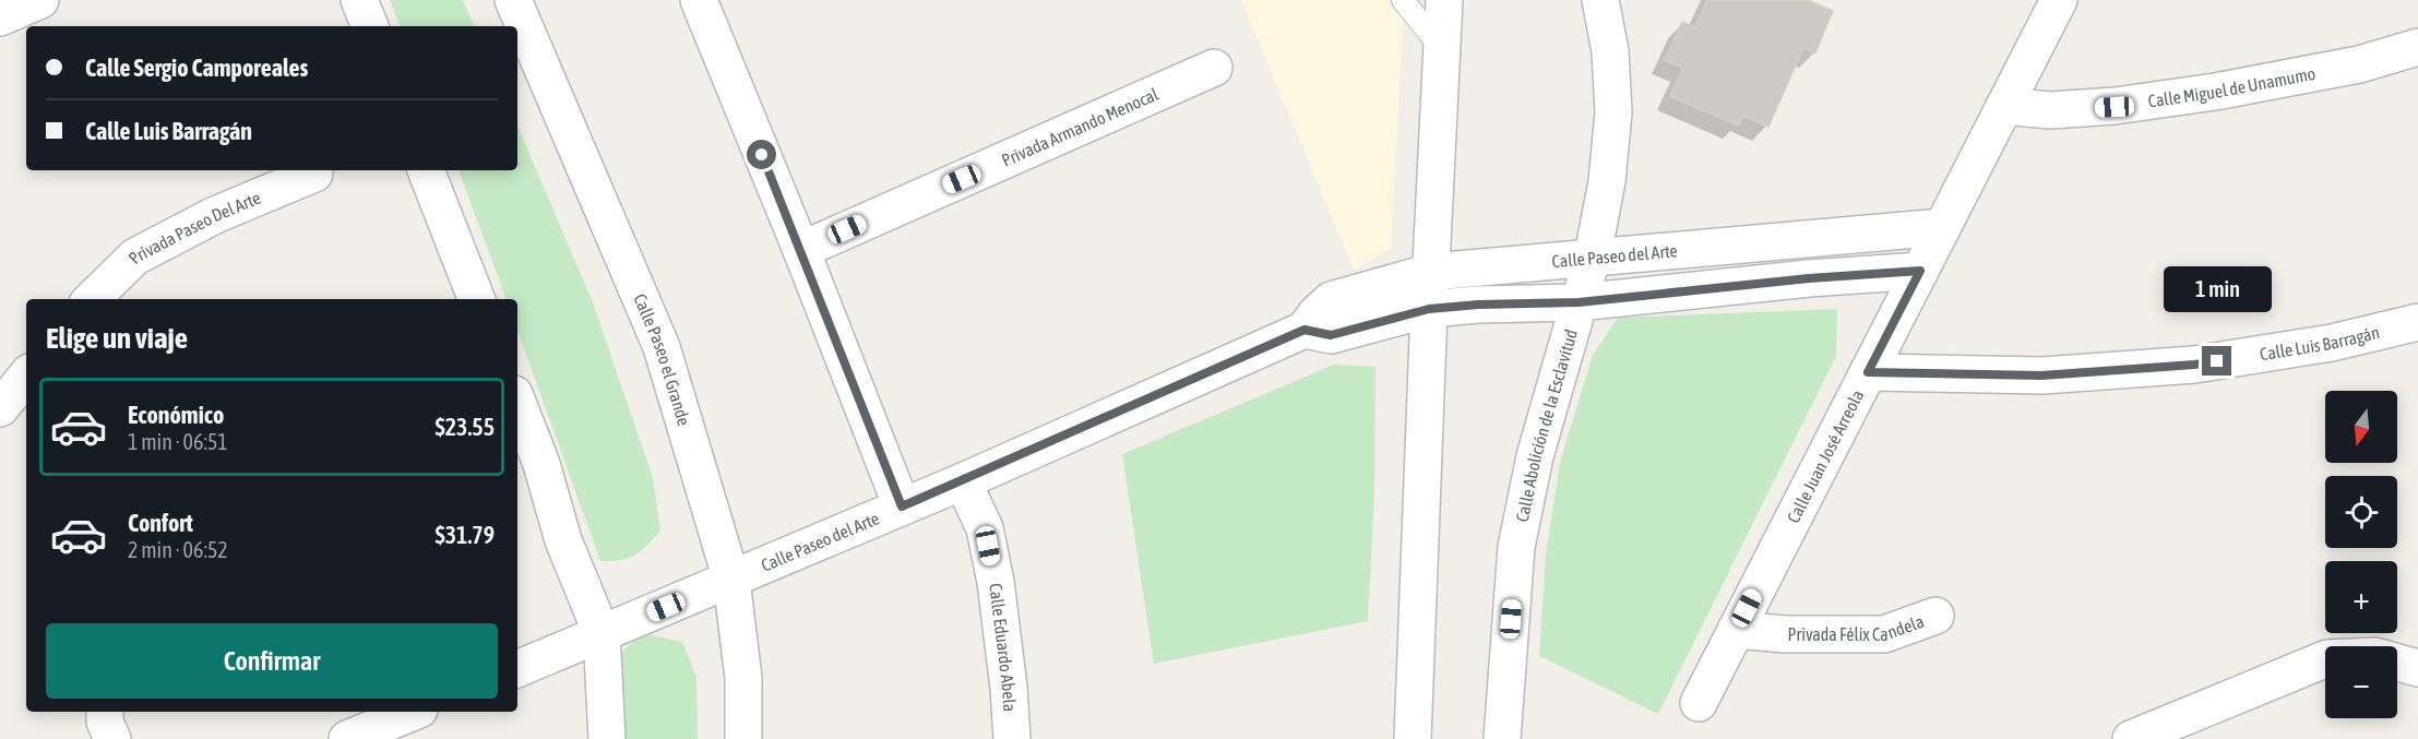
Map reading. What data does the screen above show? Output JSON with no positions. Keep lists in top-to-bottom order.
{
  "streets": {
    "street": [
      "Calle Miguel de Unamumo",
      "Privada Armando Menocal",
      "Privada Paseo Del Arte",
      "Calle Paseo del Arte",
      "Calle Luis Barragán",
      "Calle Paseo el Grande",
      "Calle Abolición de la Esclavitud",
      "Calle Juan José Arreola",
      "Privada Félix Candela",
      "Calle Eduardo Abela"
    ]
  },
  "crossings": [
    ["Calle Miguel de Unamumo", "Calle Juan José Arreola"],
    ["Calle Paseo del Arte", "Calle Paseo el Grande"],
    ["Calle Paseo del Arte", "Calle Abolición de la Esclavitud"],
    ["Calle Paseo del Arte", "Calle Juan José Arreola"],
    ["Calle Paseo del Arte", "Calle Eduardo Abela"],
    ["Calle Luis Barragán", "Calle Juan José Arreola"],
    ["Calle Juan José Arreola", "Privada Félix Candela"]
  ],
  "north": "bottom",
  "page": {
    "banner": ["Calle Sergio Camporeales", "Calle Luis Barragán"],
    "bubble": "1 min",
    "heading": "Elige un viaje",
    "list": [
      {
        "name": "Económico",
        "note": "1 min · 06:51",
        "value": "$23.55"
      },
      {
        "name": "Confort",
        "note": "2 min · 06:52",
        "value": "$31.79"
      }
    ],
    "map_buttons": ["+", "−"],
    "buttons": "Confirmar"
  }
}
